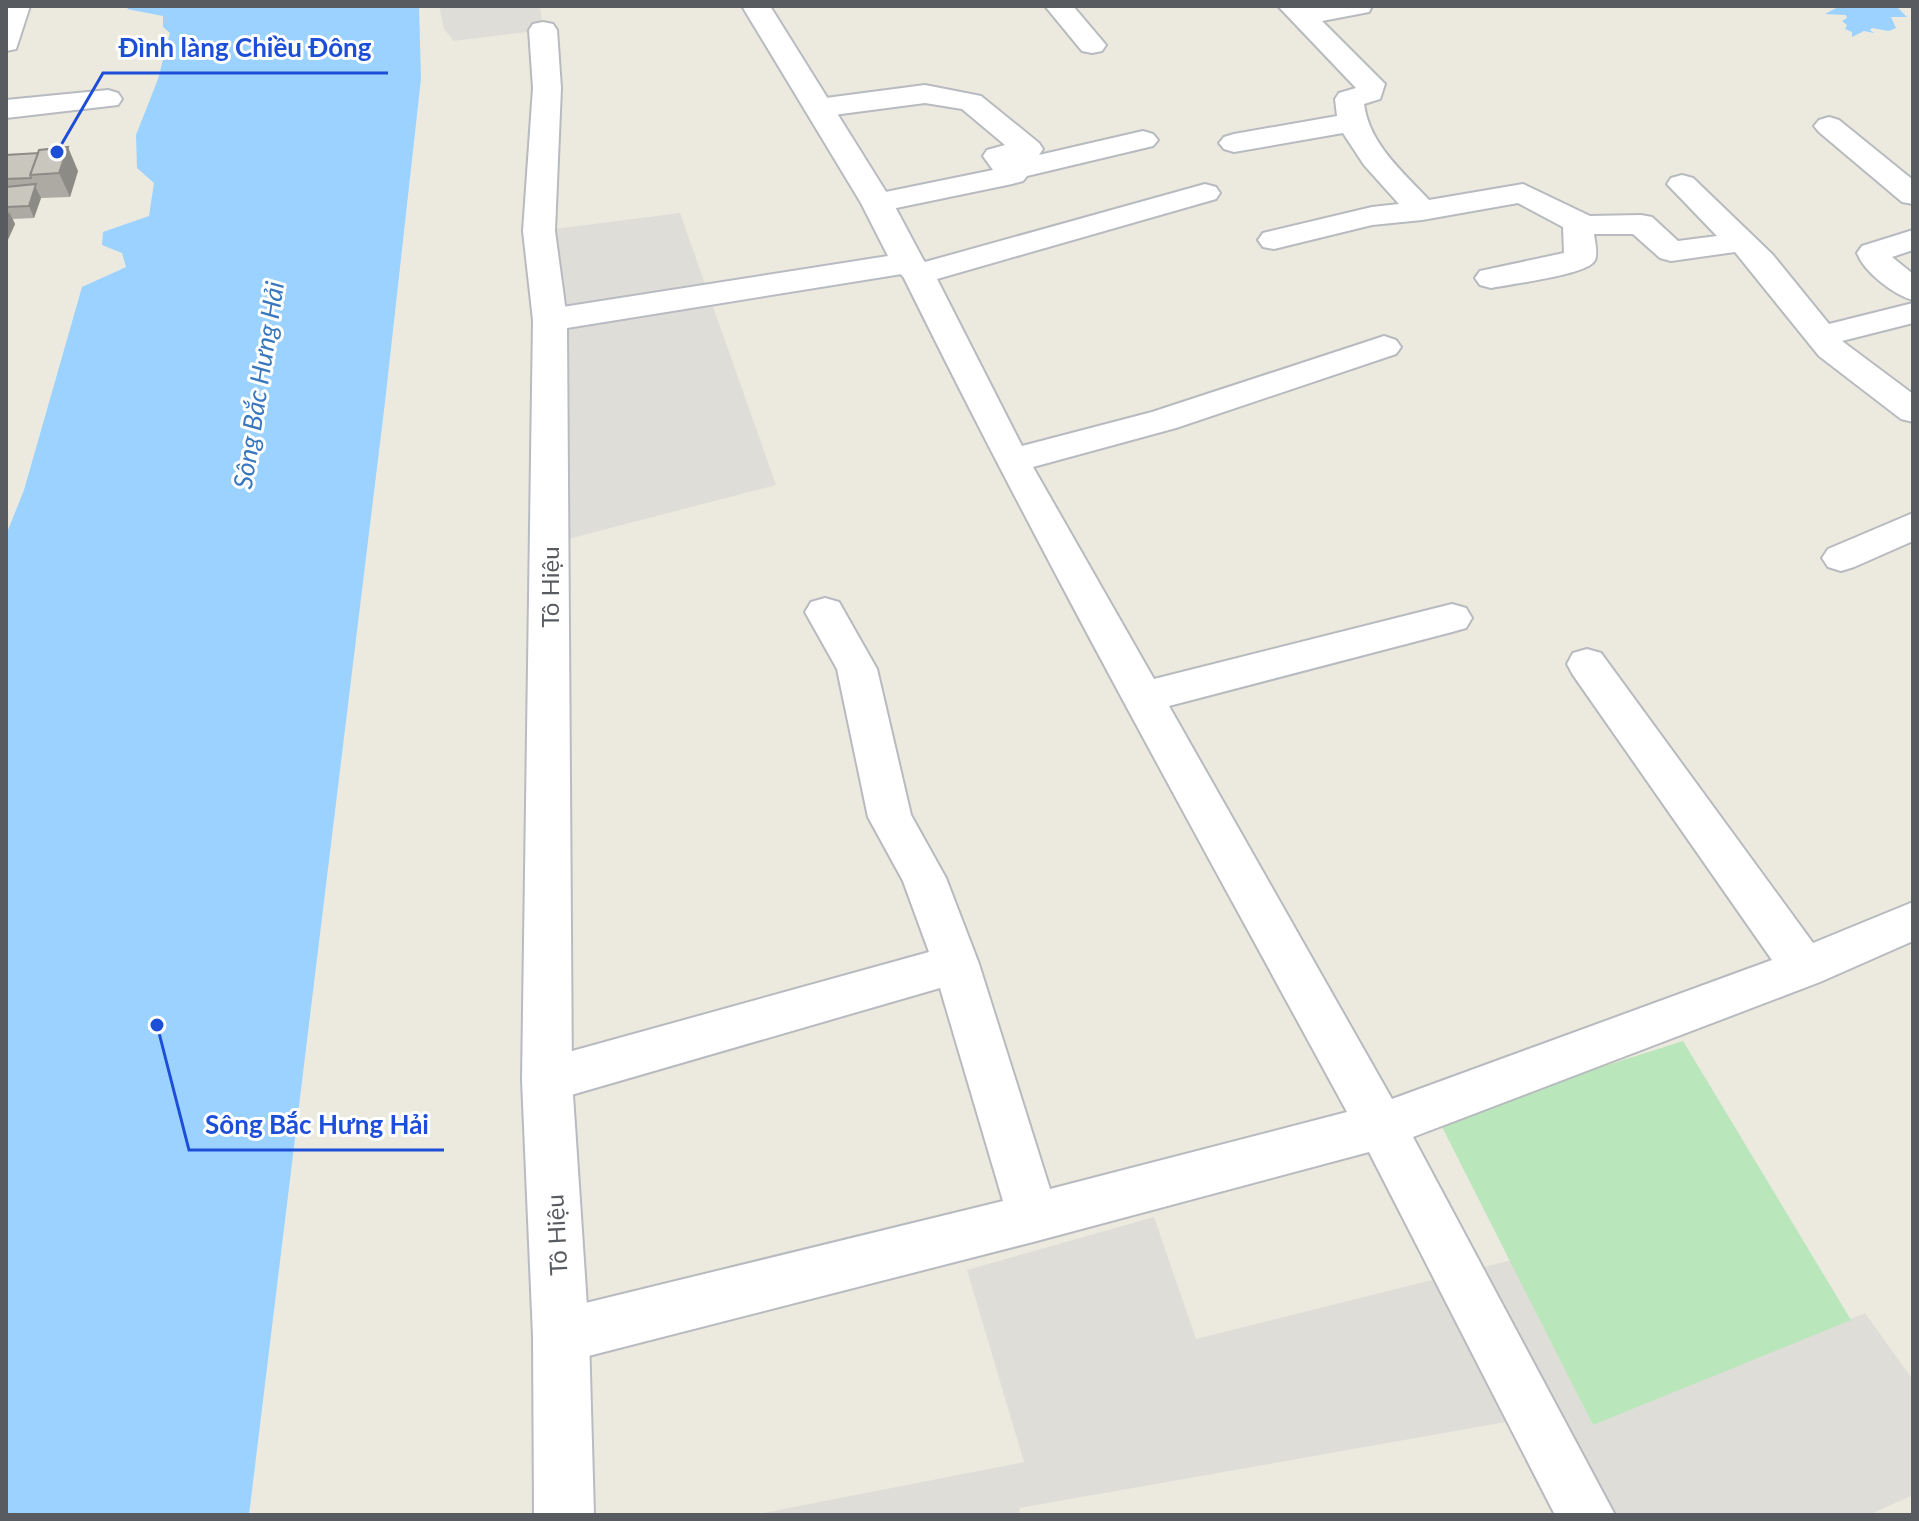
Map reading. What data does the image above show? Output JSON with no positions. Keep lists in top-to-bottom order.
{
  "streets": {
    "main road": ["Tô Hiệu"]
  },
  "water": ["Sông Bắc Hưng Hải"],
  "places": ["Đình làng Chiều Đông", "Sông Bắc Hưng Hải"]
}
